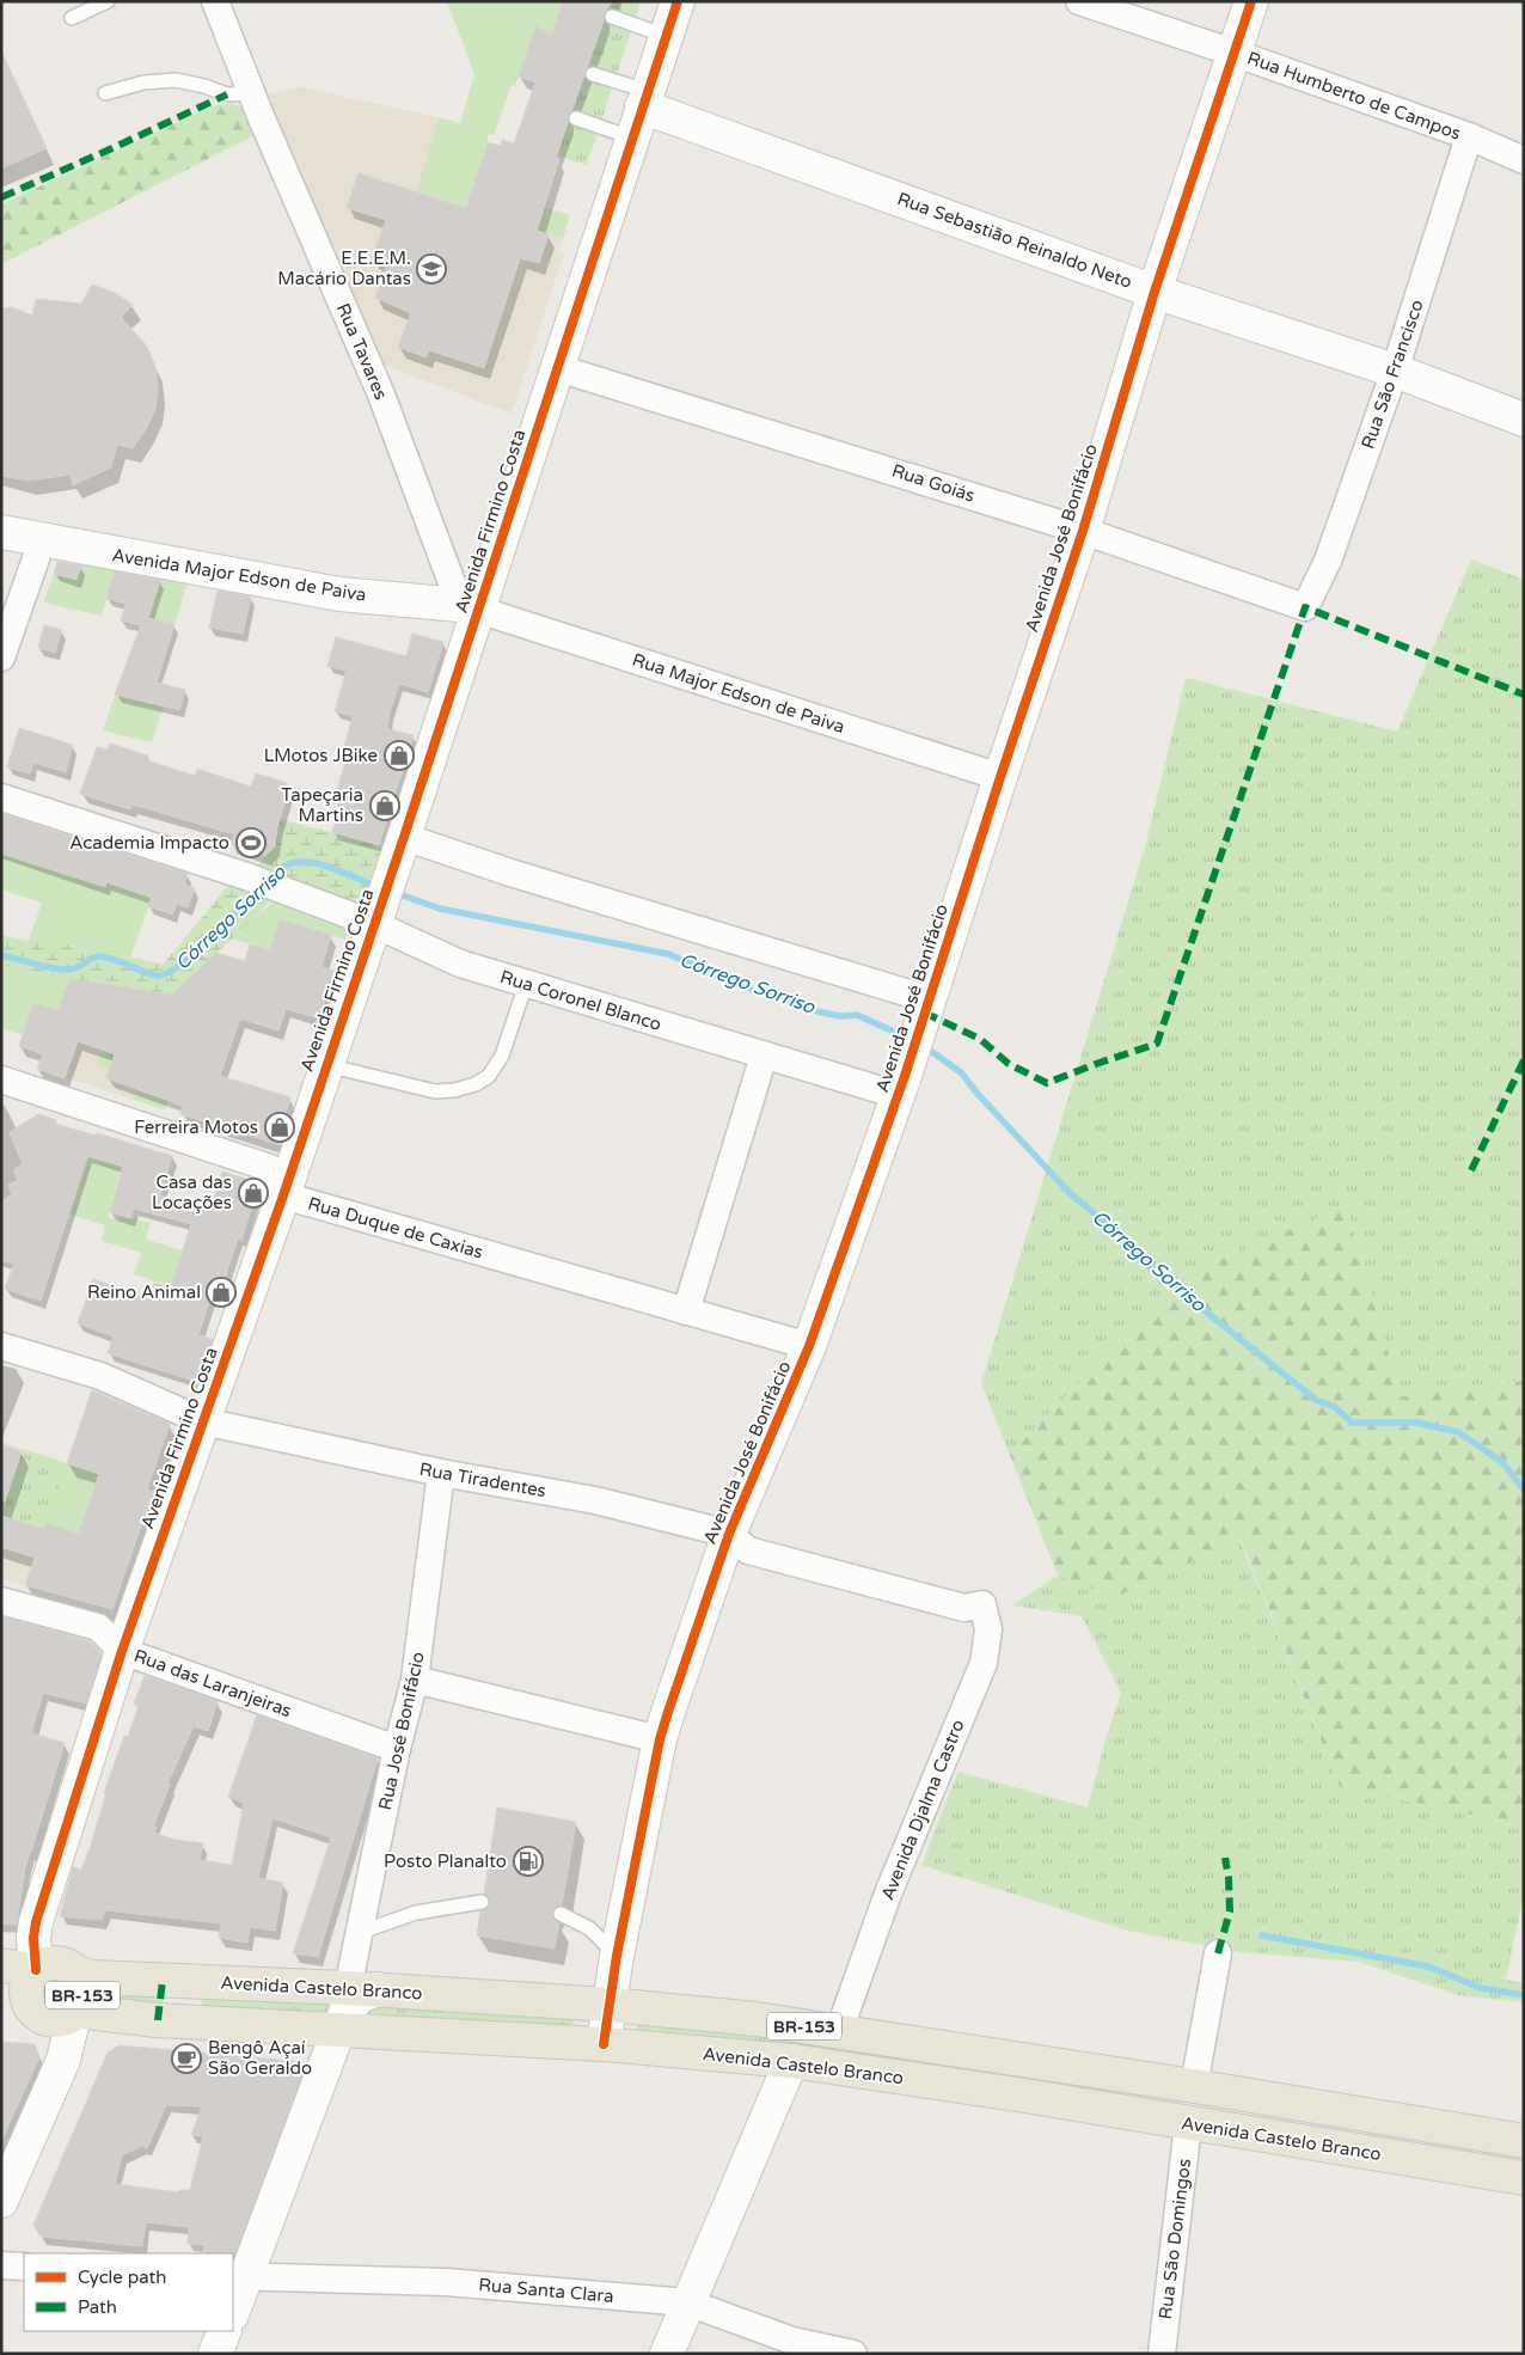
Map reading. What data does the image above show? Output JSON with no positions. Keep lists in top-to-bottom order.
{
  "streets": {
    "main road": ["Avenida Castelo Branco", "BR-153"],
    "street": [
      "Rua Humberto de Campos",
      "Rua Sebastião Reinaldo Neto",
      "Rua Tavares",
      "Rua São Francisco",
      "Rua Goiás",
      "Avenida Firmino Costa",
      "Avenida José Bonifácio",
      "Avenida Major Edson de Paiva",
      "Rua Major Edson de Paiva",
      "Rua Coronel Blanco",
      "Rua Duque de Caxias",
      "Rua Tiradentes",
      "Rua das Laranjeiras",
      "Rua José Bonifácio",
      "Avenida Djalma Castro",
      "Rua São Domingos",
      "Rua Santa Clara"
    ]
  },
  "crossings": [
    ["Rua Humberto de Campos", "Rua São Francisco"],
    ["Rua Humberto de Campos", "Avenida José Bonifácio"],
    ["Rua Sebastião Reinaldo Neto", "Rua São Francisco"],
    ["Rua Sebastião Reinaldo Neto", "Avenida Firmino Costa"],
    ["Rua Sebastião Reinaldo Neto", "Avenida José Bonifácio"],
    ["Rua Tavares", "Avenida Firmino Costa"],
    ["Rua Tavares", "Avenida Major Edson de Paiva"],
    ["Rua Tavares", "Rua Major Edson de Paiva"],
    ["Rua São Francisco", "Rua Goiás"],
    ["Rua Goiás", "Avenida Firmino Costa"],
    ["Rua Goiás", "Avenida José Bonifácio"],
    ["Avenida Firmino Costa", "Avenida Major Edson de Paiva"],
    ["Avenida Firmino Costa", "Rua Major Edson de Paiva"],
    ["Avenida Firmino Costa", "Rua Coronel Blanco"],
    ["Avenida Firmino Costa", "Rua Duque de Caxias"],
    ["Avenida Firmino Costa", "Rua Tiradentes"],
    ["Avenida Firmino Costa", "Rua das Laranjeiras"],
    ["Avenida Firmino Costa", "Avenida Castelo Branco"],
    ["Avenida Firmino Costa", "BR-153"],
    ["Avenida José Bonifácio", "Rua Major Edson de Paiva"],
    ["Avenida José Bonifácio", "Rua Coronel Blanco"],
    ["Avenida José Bonifácio", "Rua Duque de Caxias"],
    ["Avenida José Bonifácio", "Rua Tiradentes"],
    ["Avenida José Bonifácio", "Avenida Castelo Branco"],
    ["Avenida Major Edson de Paiva", "Rua Major Edson de Paiva"],
    ["Rua Tiradentes", "Rua José Bonifácio"],
    ["Rua Tiradentes", "Avenida Djalma Castro"],
    ["Rua das Laranjeiras", "Rua José Bonifácio"],
    ["Rua José Bonifácio", "Avenida Castelo Branco"],
    ["Avenida Djalma Castro", "Avenida Castelo Branco"],
    ["Avenida Castelo Branco", "BR-153"],
    ["Avenida Castelo Branco", "Rua São Domingos"]
  ],
  "water": ["Córrego Sorriso"],
  "places": {
    "school or university": ["E.E.E.M. Macário Dantas"],
    "shop": [
      "LMotos JBike",
      "Tapeçaria Martins",
      "Ferreira Motos",
      "Casa das Locações",
      "Reino Animal"
    ],
    "sports": ["Academia Impacto"],
    "fuel station": ["Posto Planalto"],
    "cafe": ["Bengô Açaí São Geraldo"]
  },
  "legend": ["Cycle path", "Path"]
}
